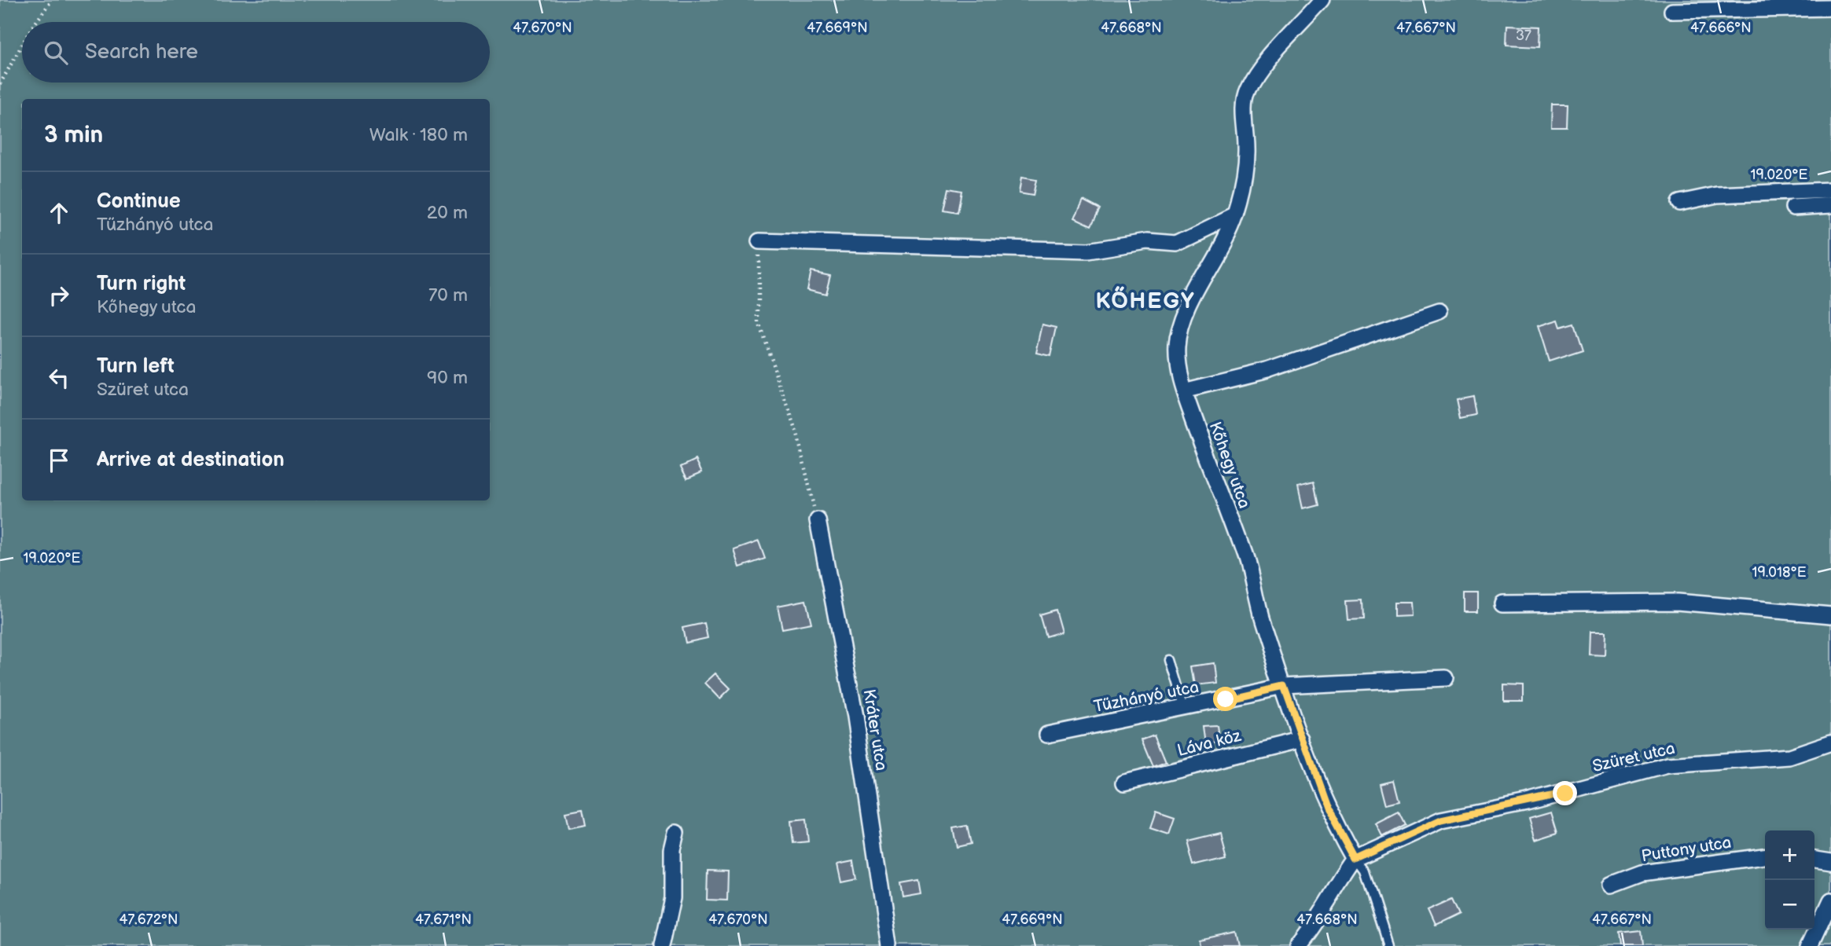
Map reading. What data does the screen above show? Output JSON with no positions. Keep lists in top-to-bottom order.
{
  "streets": {
    "street": [
      "Kőhegy utca",
      "Tűzhányó utca",
      "Kráter utca",
      "Láva köz",
      "Szüret utca",
      "Puttony utca"
    ]
  },
  "crossings": [
    ["Kőhegy utca", "Tűzhányó utca"],
    ["Kőhegy utca", "Láva köz"],
    ["Kőhegy utca", "Szüret utca"]
  ],
  "districts": ["KŐHEGY"],
  "house_numbers": ["37"],
  "page": {
    "search": "Search here",
    "heading": ["3 min", "Walk · 180 m"],
    "list": [
      ["Continue", "Tűzhányó utca", "20 m"],
      ["Turn right", "Kőhegy utca", "70 m"],
      ["Turn left", "Szüret utca", "90 m"],
      "Arrive at destination"
    ],
    "map_buttons": ["+", "−"]
  },
  "coordinates": [
    "47.670°N",
    "47.669°N",
    "47.668°N",
    "47.667°N",
    "47.666°N",
    "19.020°E",
    "19.018°E",
    "47.672°N",
    "47.671°N"
  ]
}
